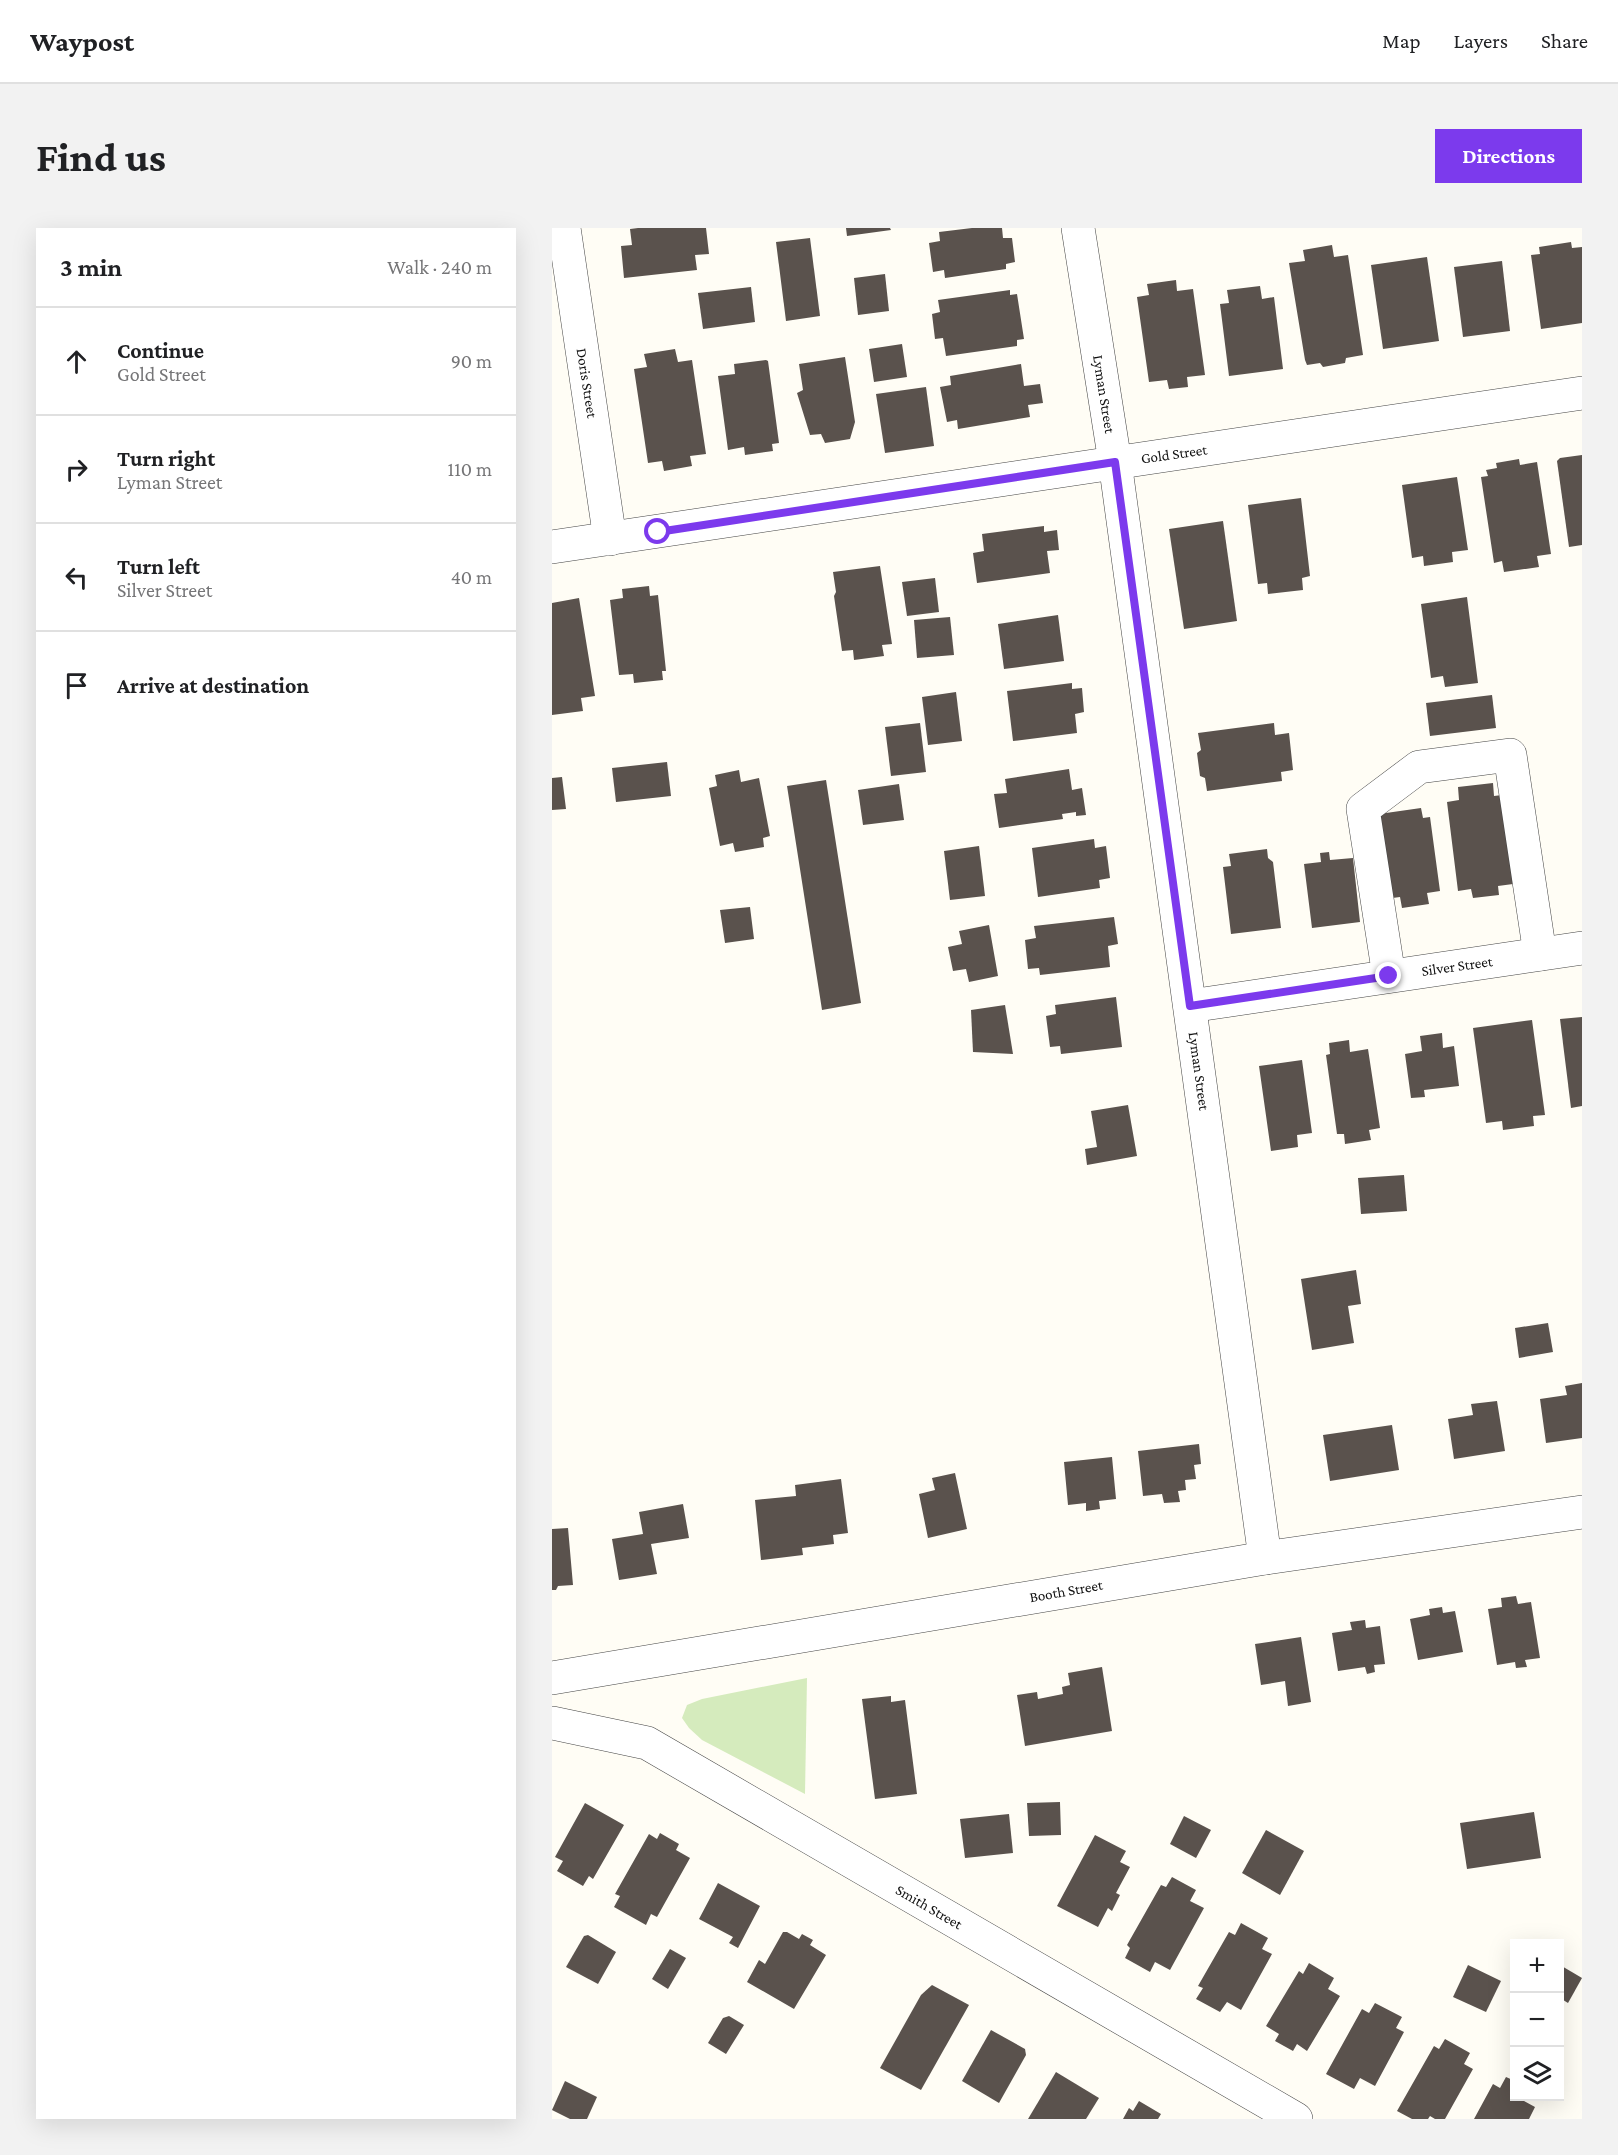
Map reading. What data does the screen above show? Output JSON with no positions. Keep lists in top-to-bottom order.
{
  "streets": {
    "street": [
      "Doris Street",
      "Lyman Street",
      "Gold Street",
      "Silver Street",
      "Booth Street",
      "Smith Street"
    ]
  },
  "crossings": [
    ["Doris Street", "Gold Street"],
    ["Lyman Street", "Gold Street"],
    ["Lyman Street", "Silver Street"],
    ["Lyman Street", "Booth Street"]
  ],
  "page": {
    "header": "Waypost",
    "nav": ["Map", "Layers", "Share"],
    "buttons": "Directions",
    "title": "Find us",
    "heading": ["3 min", "Walk · 240 m"],
    "list": [
      ["Continue", "Gold Street", "90 m"],
      ["Turn right", "Lyman Street", "110 m"],
      ["Turn left", "Silver Street", "40 m"],
      "Arrive at destination"
    ],
    "map_buttons": ["+", "−"]
  }
}
